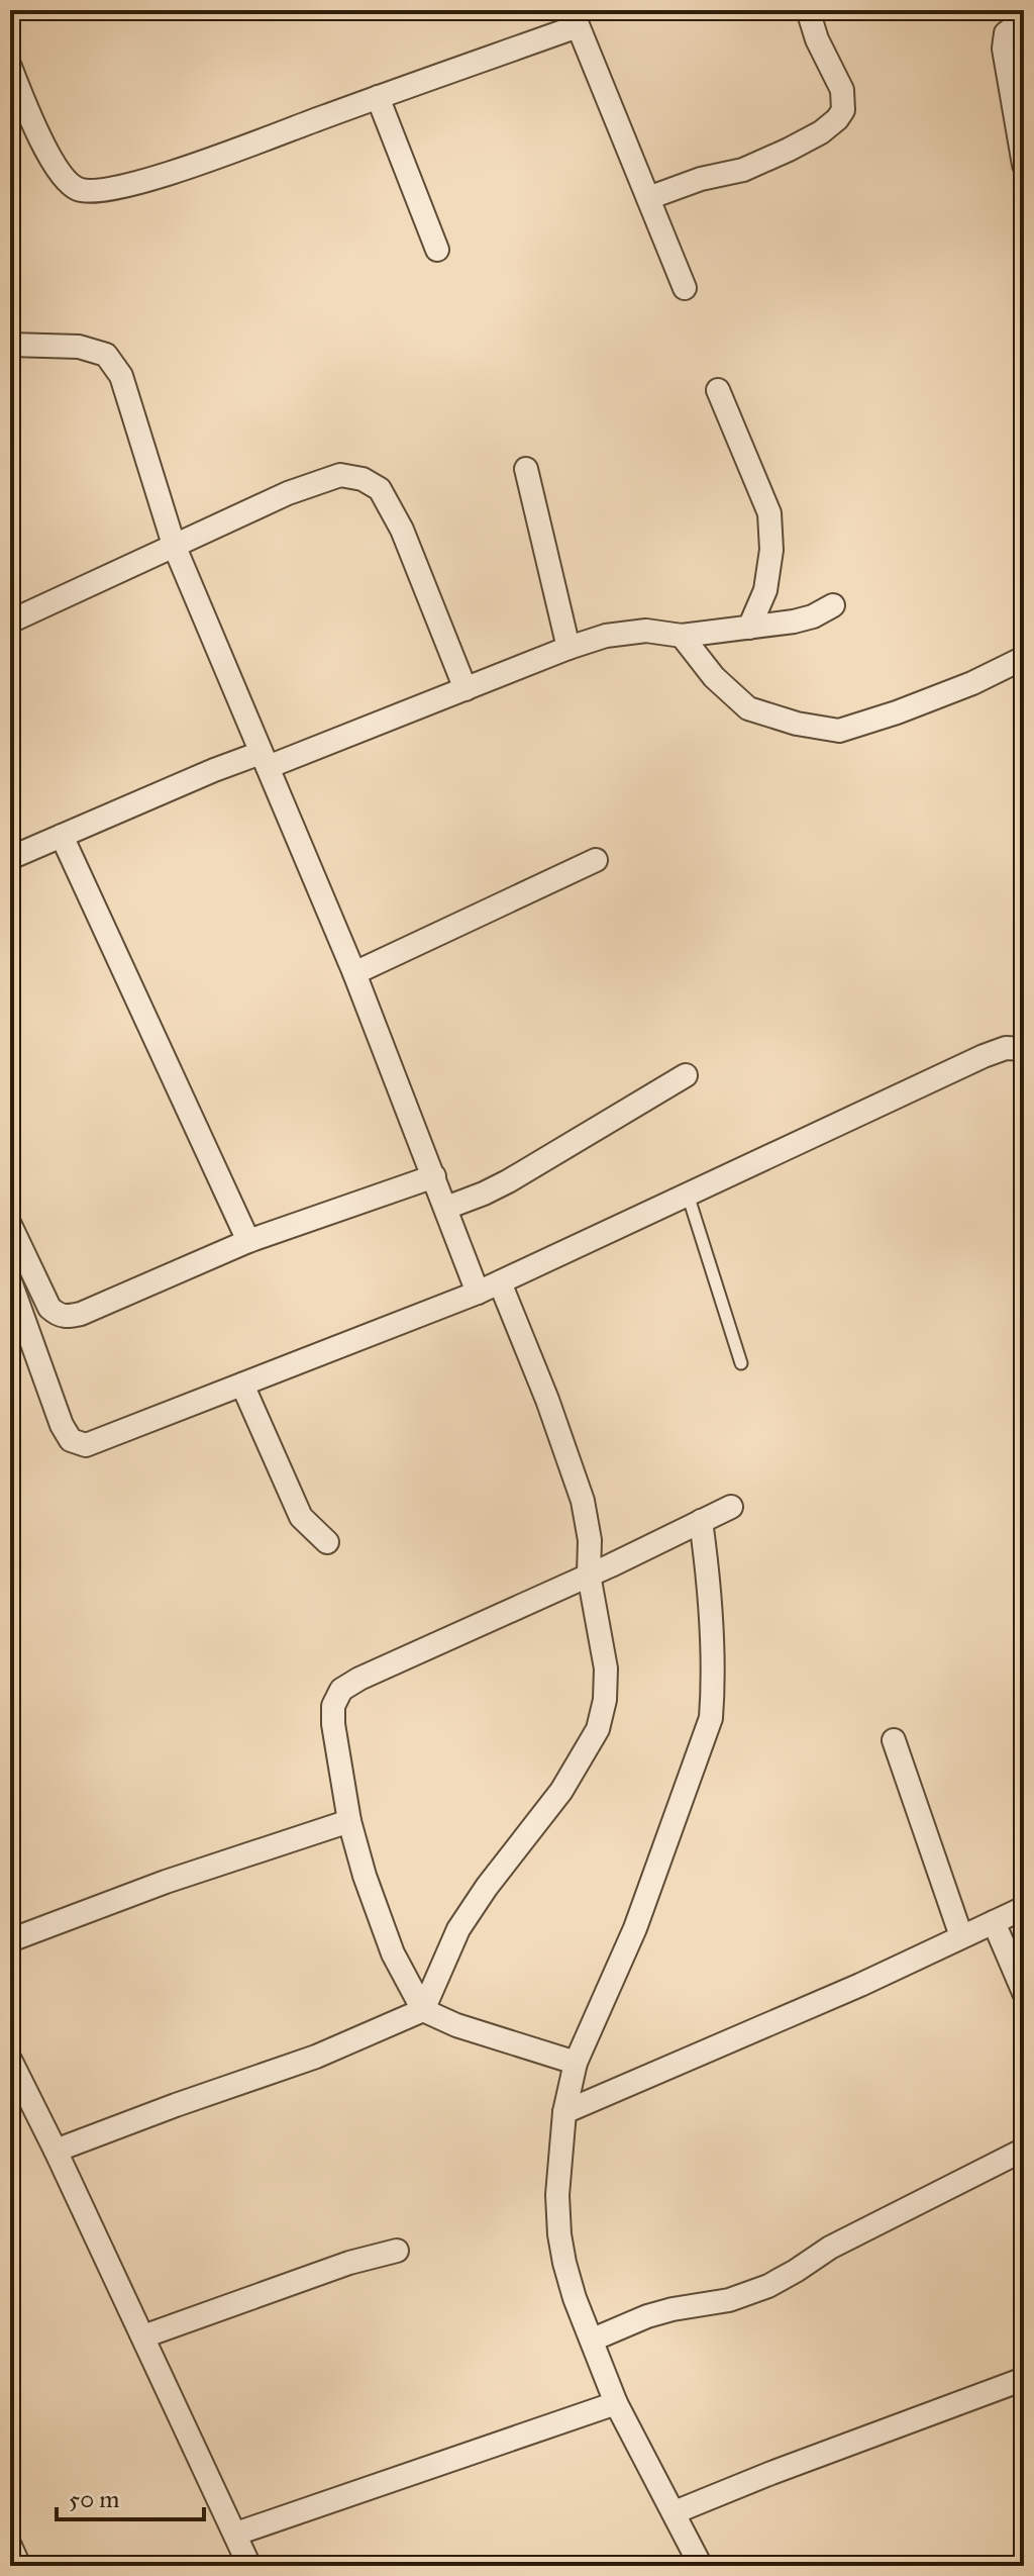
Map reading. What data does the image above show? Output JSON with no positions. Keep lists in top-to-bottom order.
{
  "scale_bar": "50 m"
}
